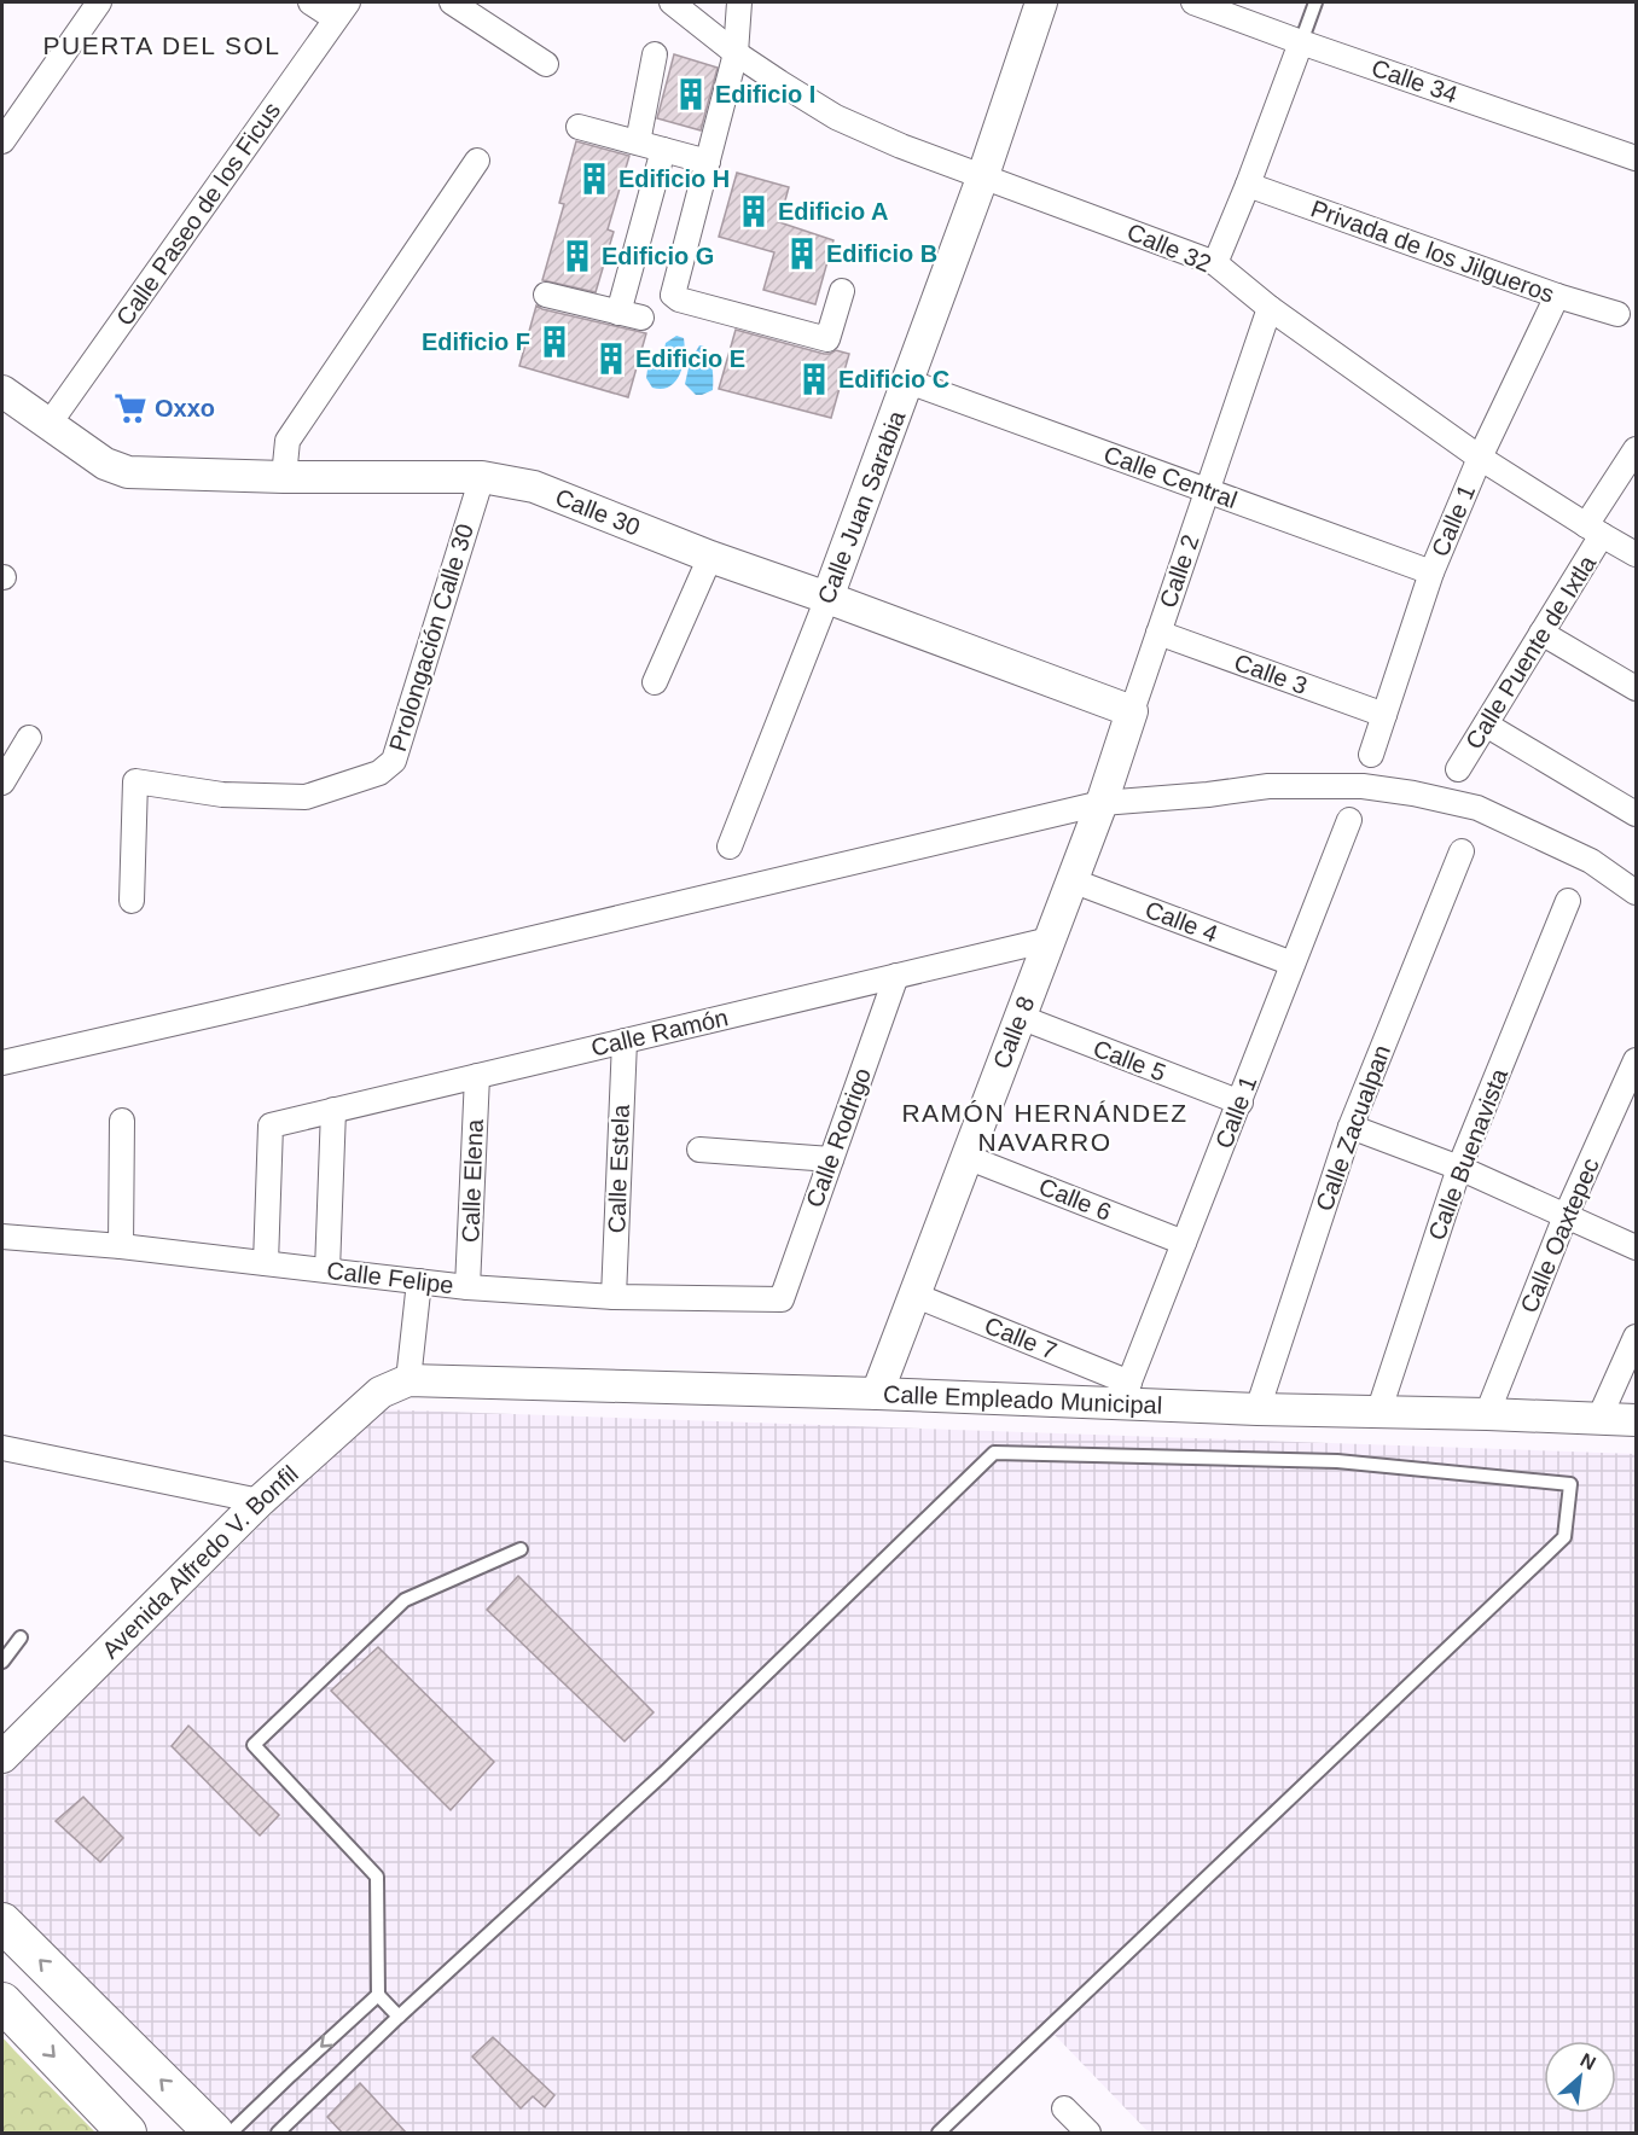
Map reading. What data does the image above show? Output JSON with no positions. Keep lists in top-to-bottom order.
{
  "streets": {
    "street": [
      "Calle 34",
      "Calle Paseo de los Ficus",
      "Calle 32",
      "Privada de los Jilgueros",
      "Calle Central",
      "Calle Juan Sarabia",
      "Calle 30",
      "Calle 1",
      "Calle 2",
      "Prolongación Calle 30",
      "Calle Puente de Ixtla",
      "Calle 3",
      "Calle 4",
      "Calle Ramón",
      "Calle 8",
      "Calle 5",
      "Calle Zacualpan",
      "Calle Rodrigo",
      "Calle Buenavista",
      "Calle Estela",
      "Calle Elena",
      "Calle 6",
      "Calle Oaxtepec",
      "Calle Felipe",
      "Calle 7",
      "Calle Empleado Municipal",
      "Avenida Alfredo V. Bonfil"
    ]
  },
  "crossings": [
    ["Calle Paseo de los Ficus", "Calle 30"],
    ["Calle 32", "Calle Juan Sarabia"],
    ["Calle 32", "Calle 1"],
    ["Calle 32", "Calle 2"],
    ["Calle 32", "Calle Puente de Ixtla"],
    ["Privada de los Jilgueros", "Calle 1"],
    ["Calle Central", "Calle Juan Sarabia"],
    ["Calle Central", "Calle 1"],
    ["Calle Central", "Calle 2"],
    ["Calle Juan Sarabia", "Calle 30"],
    ["Calle 30", "Calle 2"],
    ["Calle 30", "Prolongación Calle 30"],
    ["Calle 30", "Calle 8"],
    ["Calle 1", "Calle 3"],
    ["Calle 1", "Calle 4"],
    ["Calle 1", "Calle 5"],
    ["Calle 1", "Calle 6"],
    ["Calle 1", "Calle 7"],
    ["Calle 1", "Calle Empleado Municipal"],
    ["Calle 2", "Calle 3"],
    ["Calle 2", "Calle 8"],
    ["Calle 4", "Calle 8"],
    ["Calle Ramón", "Calle 8"],
    ["Calle Ramón", "Calle Rodrigo"],
    ["Calle Ramón", "Calle Estela"],
    ["Calle Ramón", "Calle Elena"],
    ["Calle Ramón", "Calle Felipe"],
    ["Calle 8", "Calle 5"],
    ["Calle 8", "Calle 6"],
    ["Calle 8", "Calle 7"],
    ["Calle 8", "Calle Empleado Municipal"],
    ["Calle Zacualpan", "Calle Empleado Municipal"],
    ["Calle Rodrigo", "Calle Felipe"],
    ["Calle Buenavista", "Calle Empleado Municipal"],
    ["Calle Estela", "Calle Felipe"],
    ["Calle Elena", "Calle Felipe"],
    ["Calle Oaxtepec", "Calle Empleado Municipal"],
    ["Calle 7", "Calle Empleado Municipal"],
    ["Calle Empleado Municipal", "Avenida Alfredo V. Bonfil"]
  ],
  "districts": ["PUERTA DEL SOL", "RAMÓN HERNÁNDEZ NAVARRO"],
  "places": {
    "building": [
      "Edificio I",
      "Edificio H",
      "Edificio A",
      "Edificio B",
      "Edificio G",
      "Edificio F",
      "Edificio E",
      "Edificio C"
    ],
    "supermarket": ["Oxxo"]
  },
  "north": "top right"
}
